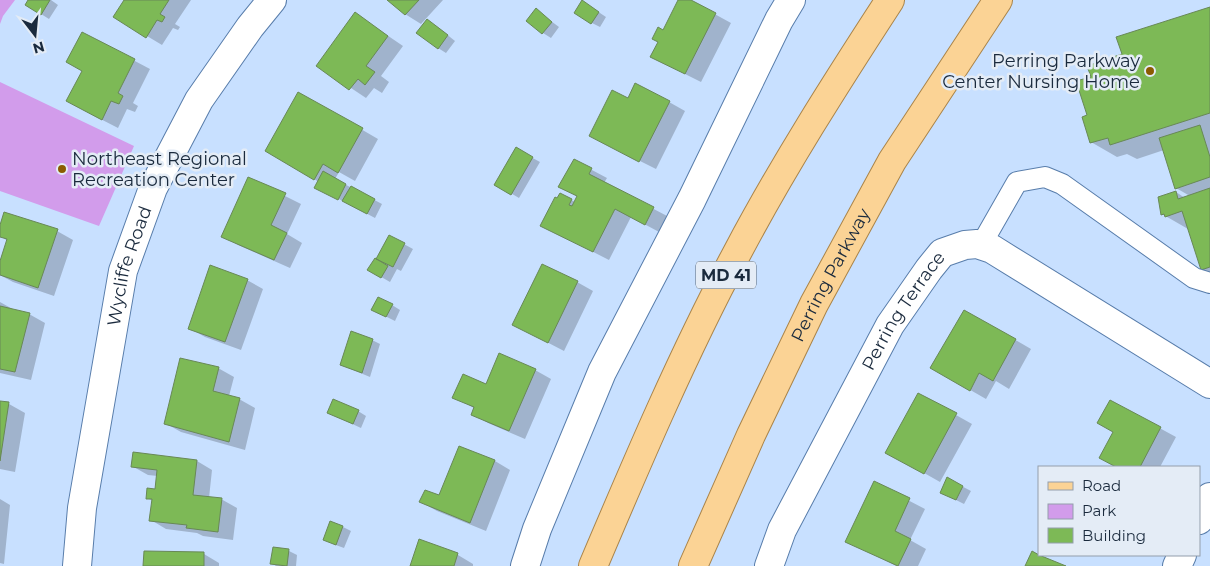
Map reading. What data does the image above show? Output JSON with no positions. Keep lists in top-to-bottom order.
{
  "streets": {
    "main road": ["MD 41", "Perring Parkway"],
    "street": ["Wycliffe Road", "Perring Terrace"]
  },
  "places": ["Perring Parkway Center Nursing Home", "Northeast Regional Recreation Center"],
  "legend": ["Road", "Park", "Building"],
  "north": "bottom"
}
